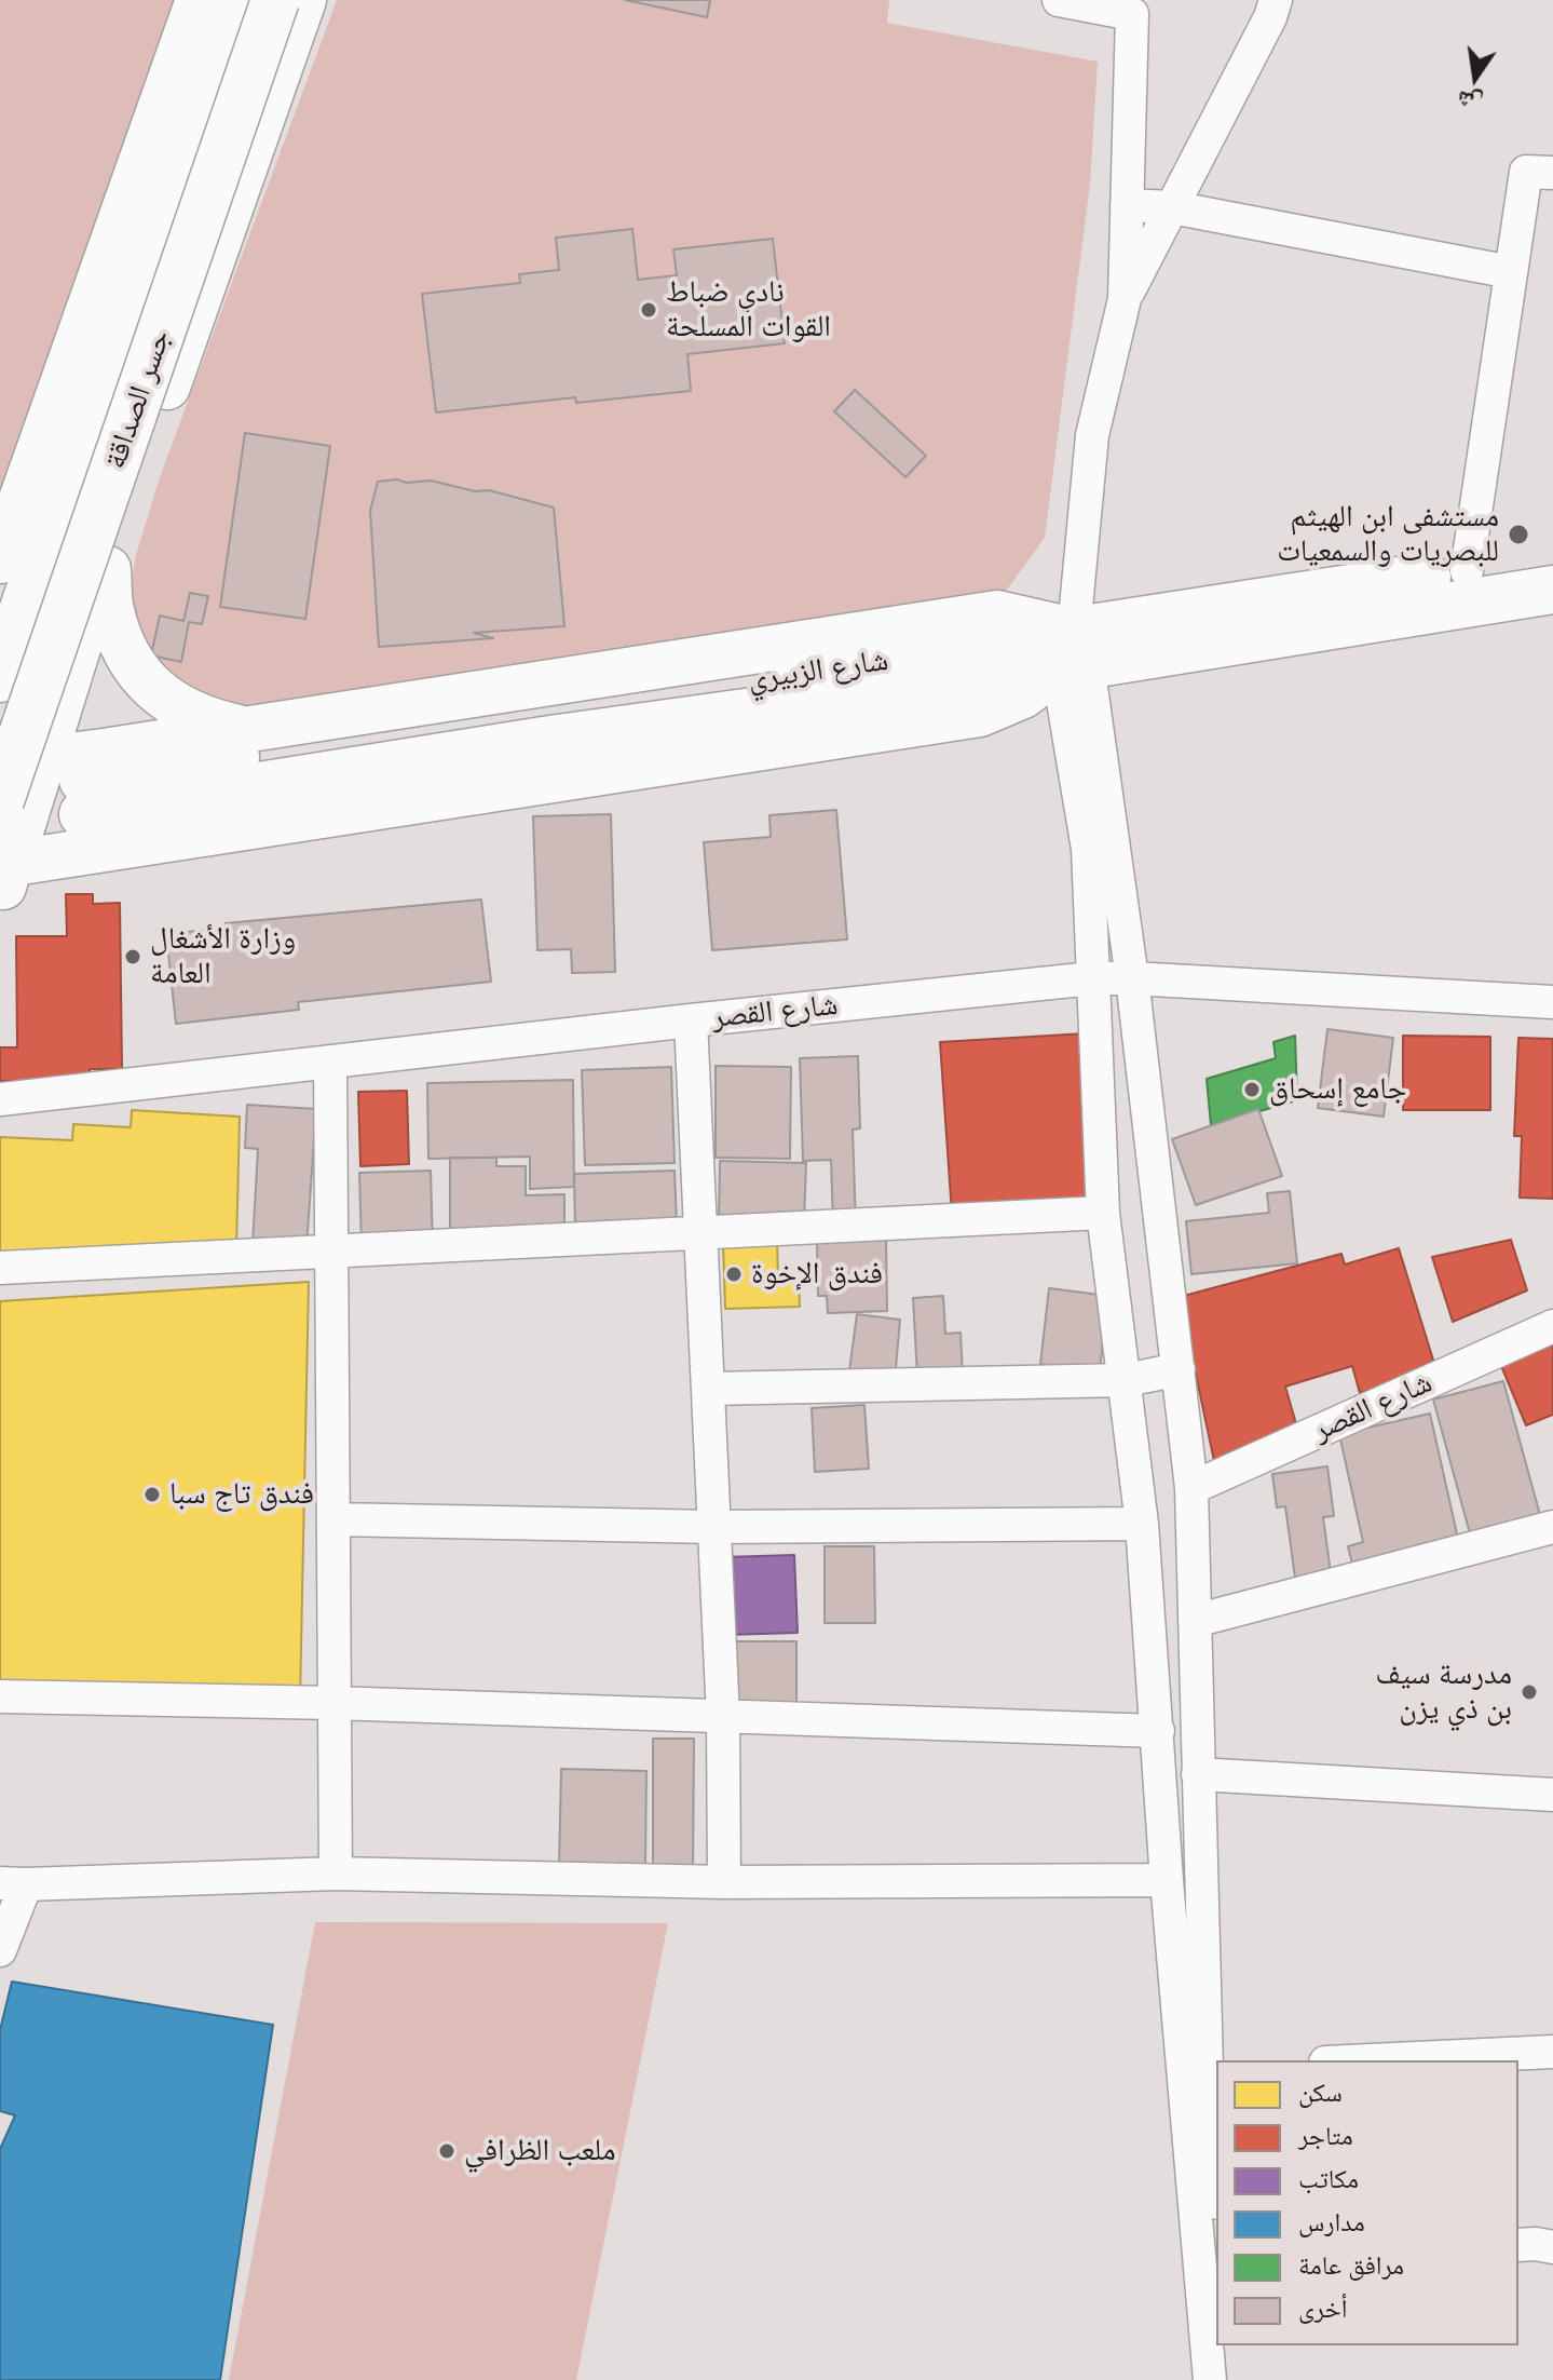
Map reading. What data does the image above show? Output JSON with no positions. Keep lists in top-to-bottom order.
{
  "streets": {
    "main road": ["جسر الصداقة", "شارع الزبيري"],
    "street": ["شارع القصر"]
  },
  "places": [
    "نادي ضباط القوات المسلحة",
    "مستشفى ابن الهيثم للبصريات والسمعيات",
    "وزارة الأشغال العامة",
    "جامع إسحاق",
    "فندق الإخوة",
    "فندق تاج سبا",
    "مدرسة سيف بن ذي يزن",
    "ملعب الظرافي"
  ],
  "legend": [
    "سكن",
    "متاجر",
    "مكاتب",
    "مدارس",
    "مرافق عامة",
    "أخرى"
  ],
  "north": "bottom"
}
